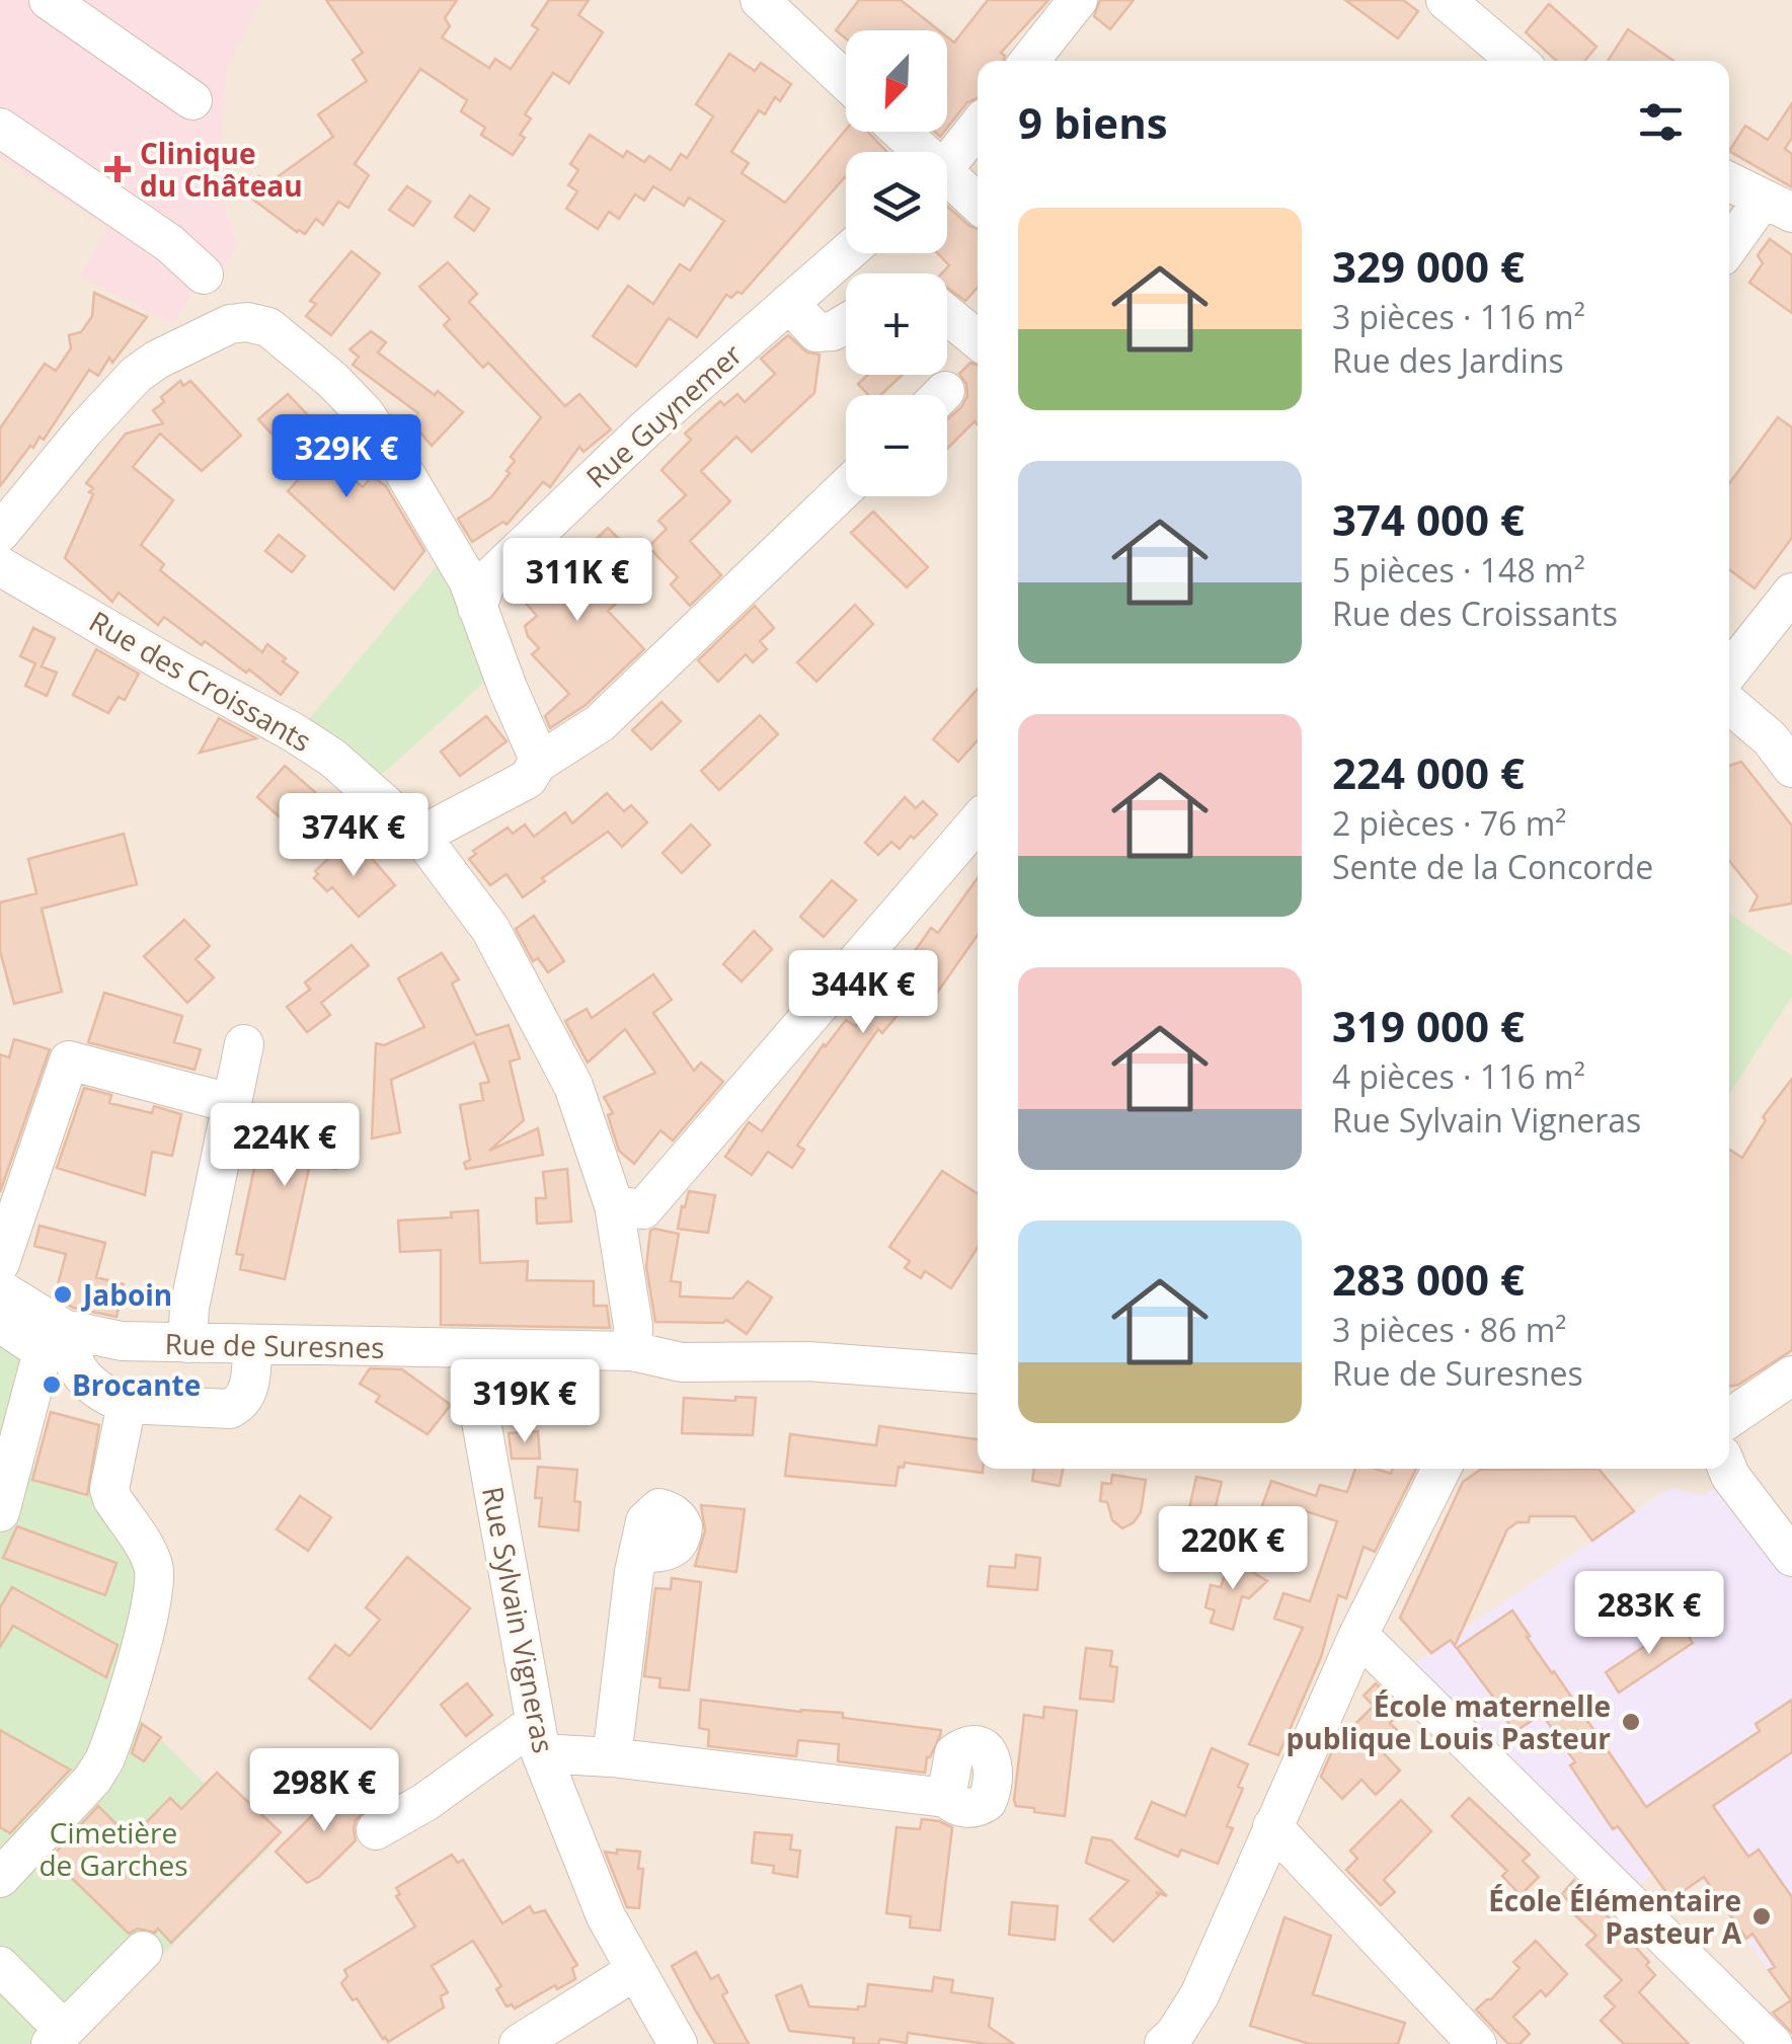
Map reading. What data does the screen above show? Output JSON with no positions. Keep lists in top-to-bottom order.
{
  "streets": {
    "street": [
      "Rue Guynemer",
      "Rue des Croissants",
      "Rue de Suresnes",
      "Rue Sylvain Vigneras"
    ]
  },
  "crossings": [
    ["Rue des Croissants", "Rue de Suresnes"],
    ["Rue de Suresnes", "Rue Sylvain Vigneras"]
  ],
  "parks": ["Cimetière de Garches"],
  "places": {
    "health": ["Clinique du Château"],
    "other": [
      "Jaboin",
      "Brocante",
      "École maternelle publique Louis Pasteur",
      "École Élémentaire Pasteur A"
    ]
  },
  "north": "bottom left",
  "page": {
    "map_buttons": ["+", "−"],
    "heading": "9 biens",
    "list": [
      {
        "name": "329 000 €",
        "note": "3 pièces · 116 m² · Rue des Jardins"
      },
      {
        "name": "374 000 €",
        "note": "5 pièces · 148 m² · Rue des Croissants"
      },
      {
        "name": "224 000 €",
        "note": "2 pièces · 76 m² · Sente de la Concorde"
      },
      {
        "name": "319 000 €",
        "note": "4 pièces · 116 m² · Rue Sylvain Vigneras"
      },
      {
        "name": "283 000 €",
        "note": "3 pièces · 86 m² · Rue de Suresnes"
      }
    ],
    "price": [
      "329K €",
      "311K €",
      "374K €",
      "344K €",
      "224K €",
      "319K €",
      "220K €",
      "283K €",
      "298K €"
    ]
  }
}
